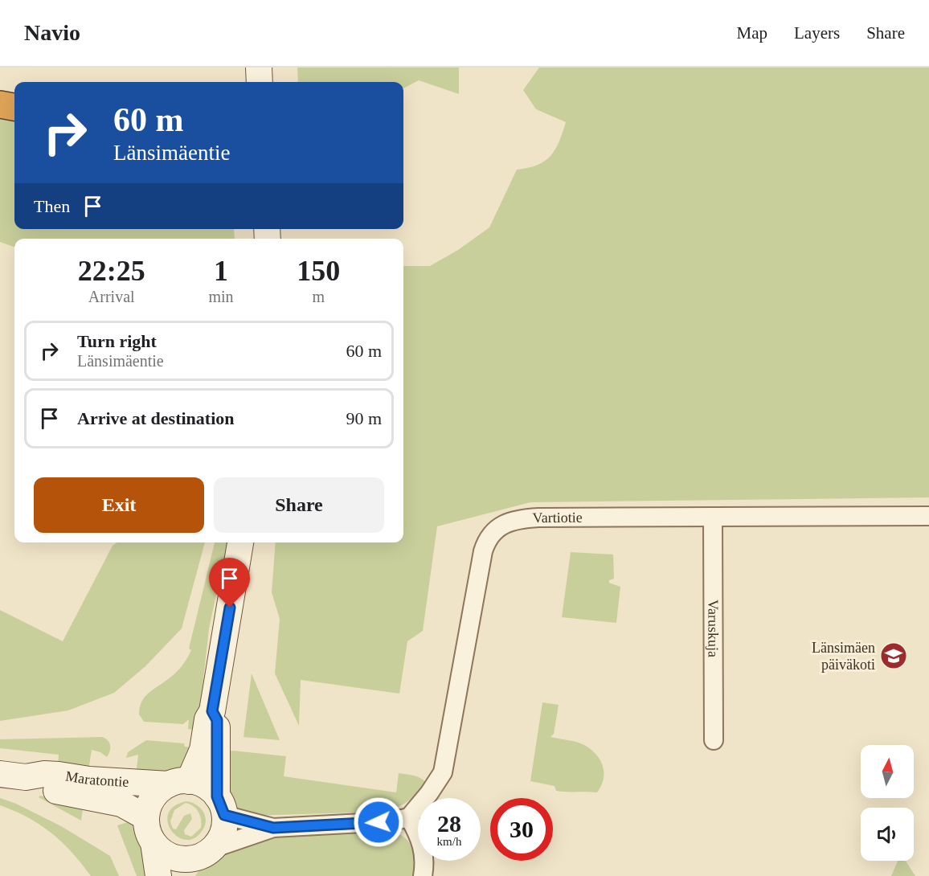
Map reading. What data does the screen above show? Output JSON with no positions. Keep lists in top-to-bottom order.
{
  "streets": {
    "main road": ["Maratontie"],
    "street": ["Vartiotie", "Varuskuja"]
  },
  "crossings": [
    ["Vartiotie", "Varuskuja"]
  ],
  "places": {
    "school or university": ["Länsimäen päiväkoti"]
  },
  "north": "top",
  "page": {
    "header": "Navio",
    "nav": ["Map", "Layers", "Share"],
    "turn": ["60 m", "Länsimäentie"],
    "then": "Then",
    "eta": [
      "22:25",
      "Arrival",
      "1",
      "min",
      "150",
      "m"
    ],
    "list": [
      {
        "name": "Turn right",
        "note": "Länsimäentie",
        "value": "60 m"
      },
      {
        "name": "Arrive at destination",
        "value": "90 m"
      }
    ],
    "buttons": ["Exit", "Share"],
    "speed": "28 km/h",
    "limit": "30"
  }
}
